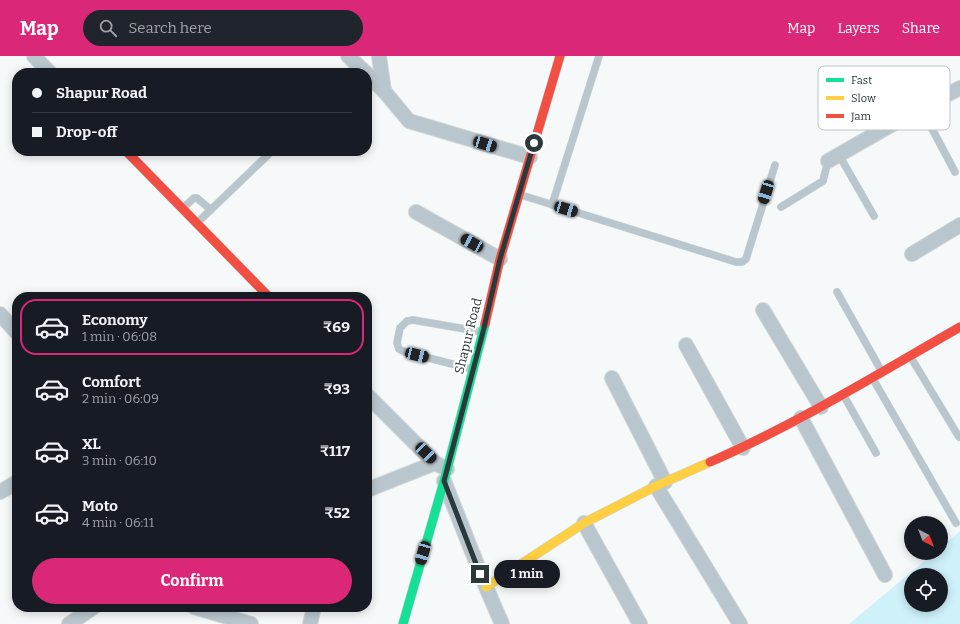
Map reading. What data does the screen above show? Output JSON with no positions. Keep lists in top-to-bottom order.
{
  "streets": {
    "street": ["Shapur Road"]
  },
  "legend": ["Fast", "Slow", "Jam"],
  "north": "bottom right",
  "page": {
    "header": "Map",
    "search": "Search here",
    "nav": ["Map", "Layers", "Share"],
    "banner": ["Shapur Road", "Drop-off"],
    "list": [
      {
        "name": "Economy",
        "note": "1 min · 06:08",
        "value": "₹69"
      },
      {
        "name": "Comfort",
        "note": "2 min · 06:09",
        "value": "₹93"
      },
      {
        "name": "XL",
        "note": "3 min · 06:10",
        "value": "₹117"
      },
      {
        "name": "Moto",
        "note": "4 min · 06:11",
        "value": "₹52"
      }
    ],
    "buttons": "Confirm",
    "bubble": "1 min"
  }
}
